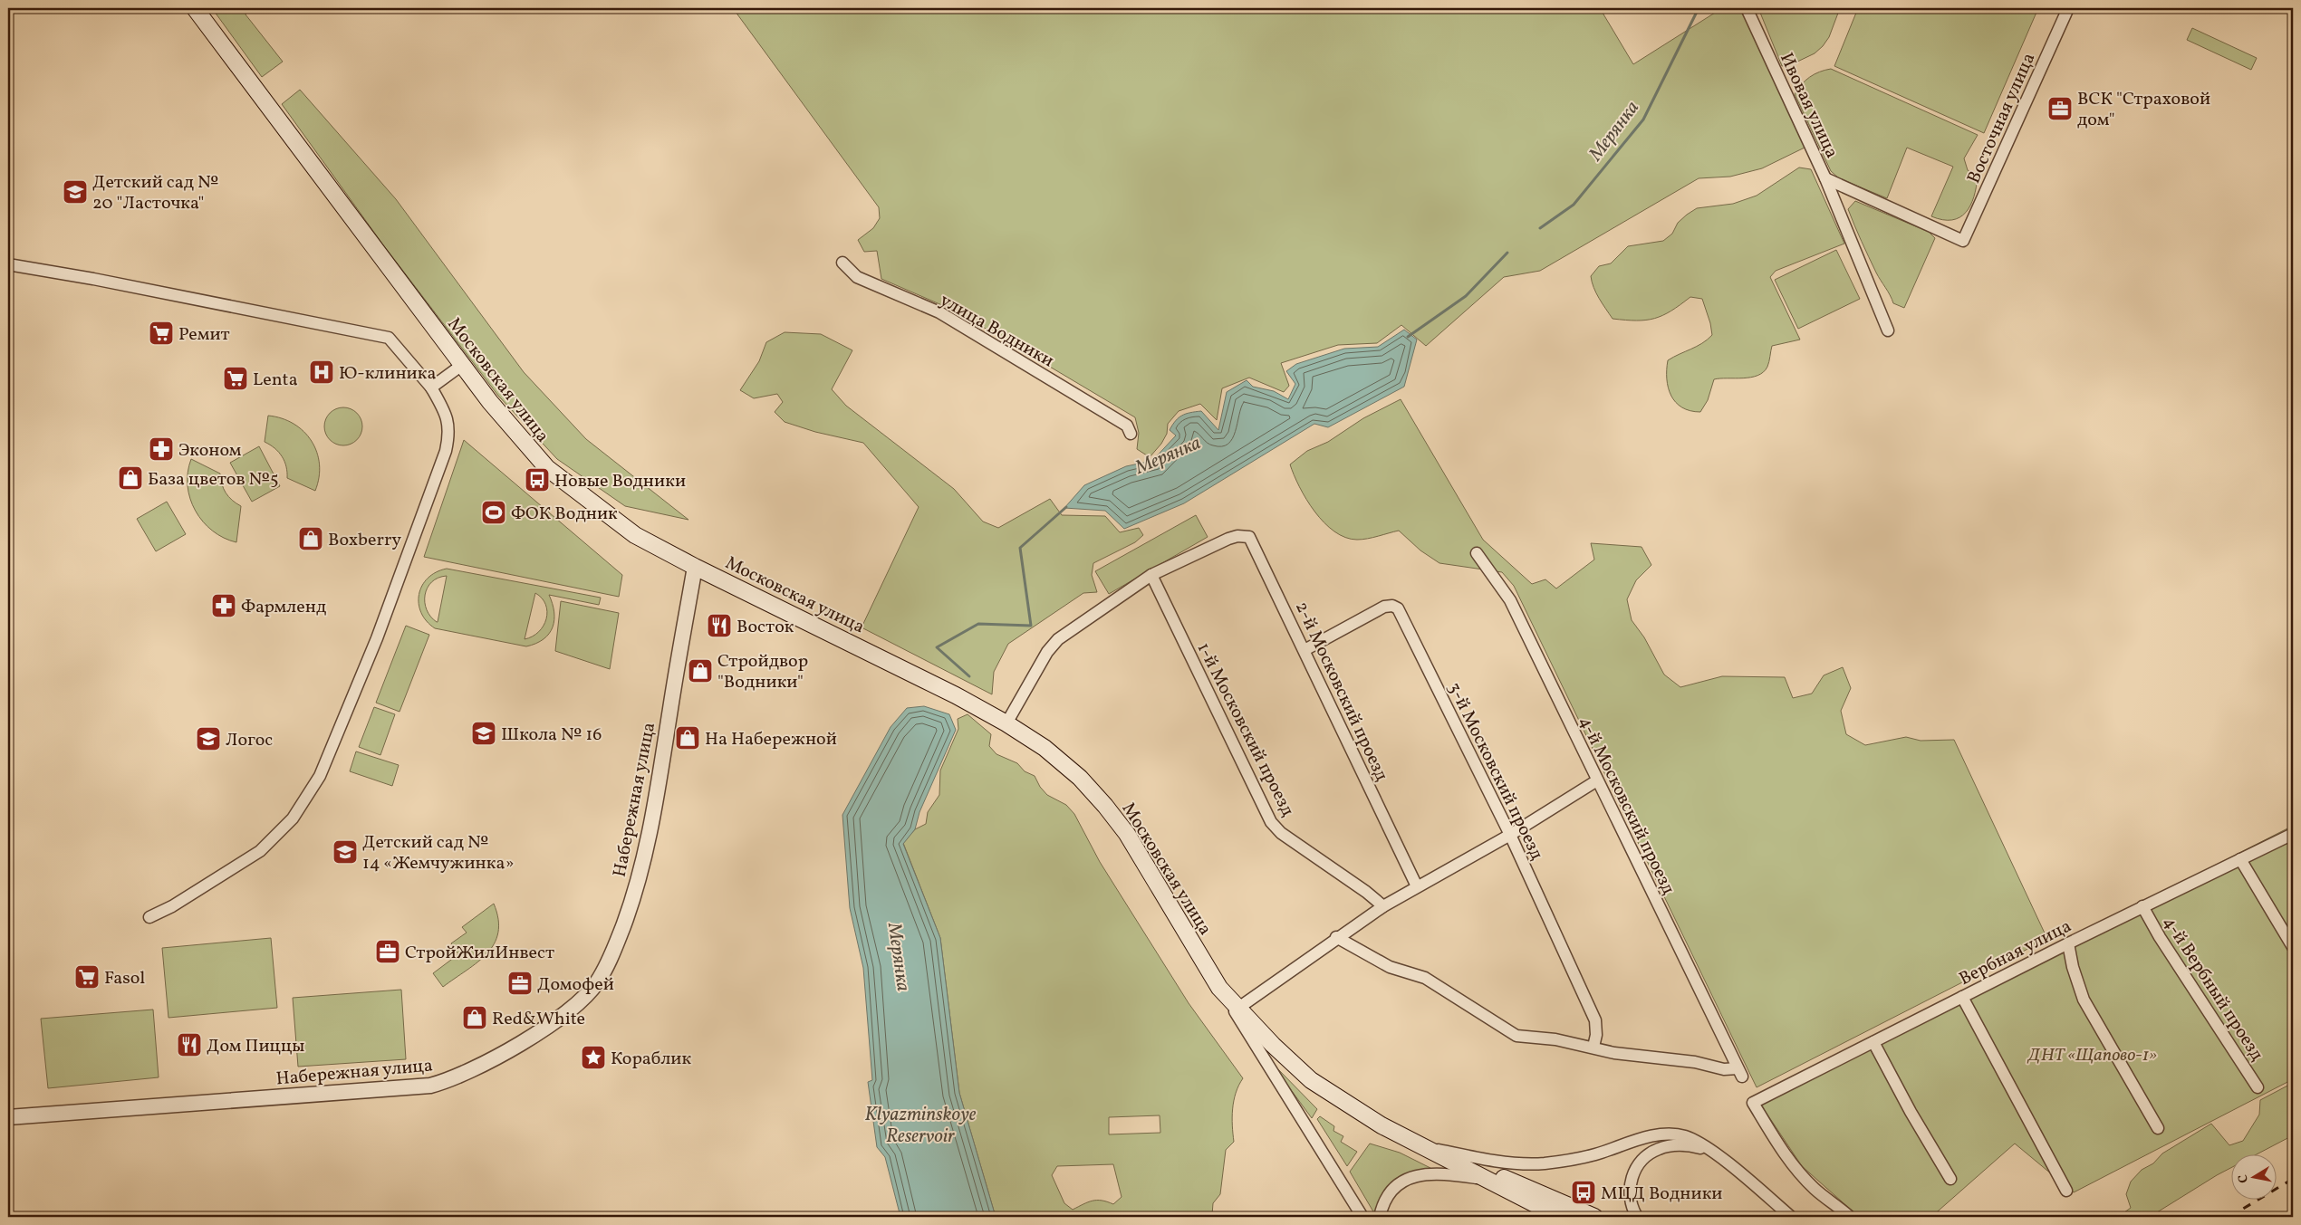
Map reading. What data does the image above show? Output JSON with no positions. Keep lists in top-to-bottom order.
{
  "streets": {
    "main road": ["Московская улица"],
    "street": [
      "Ивовая улица",
      "Восточная улица",
      "улица Водники",
      "2-й Московский проезд",
      "1-й Московский проезд",
      "3-й Московский проезд",
      "Набережная улица",
      "4-й Московский проезд",
      "Вербная улица",
      "4-й Вербный проезд"
    ]
  },
  "crossings": [
    ["Ивовая улица", "Восточная улица"],
    ["Московская улица", "Набережная улица"],
    ["2-й Московский проезд", "1-й Московский проезд"],
    ["2-й Московский проезд", "3-й Московский проезд"],
    ["3-й Московский проезд", "4-й Московский проезд"],
    ["Вербная улица", "4-й Вербный проезд"]
  ],
  "water": ["Мерянка", "Klyazminskoye Reservoir"],
  "parks": ["ДНТ «Щапово-1»"],
  "places": {
    "office": ["ВСК \"Страховой дом\"", "СтройЖилИнвест", "Домофей"],
    "school or university": [
      "Детский сад № 20 \"Ласточка\"",
      "Школа № 16",
      "Логос",
      "Детский сад № 14 «Жемчужинка»"
    ],
    "supermarket": ["Ремит", "Lenta", "Fasol"],
    "hospital": ["Ю-клиника"],
    "pharmacy": ["Эконом", "Фармленд"],
    "shop": [
      "База цветов №5",
      "Boxberry",
      "Стройдвор \"Водники\"",
      "На Набережной",
      "Red&White"
    ],
    "bus stop": ["Новые Водники", "МЦД Водники"],
    "sports": ["ФОК Водник"],
    "restaurant": ["Восток", "Дом Пиццы"],
    "place": ["Кораблик"]
  },
  "north": "left"
}
